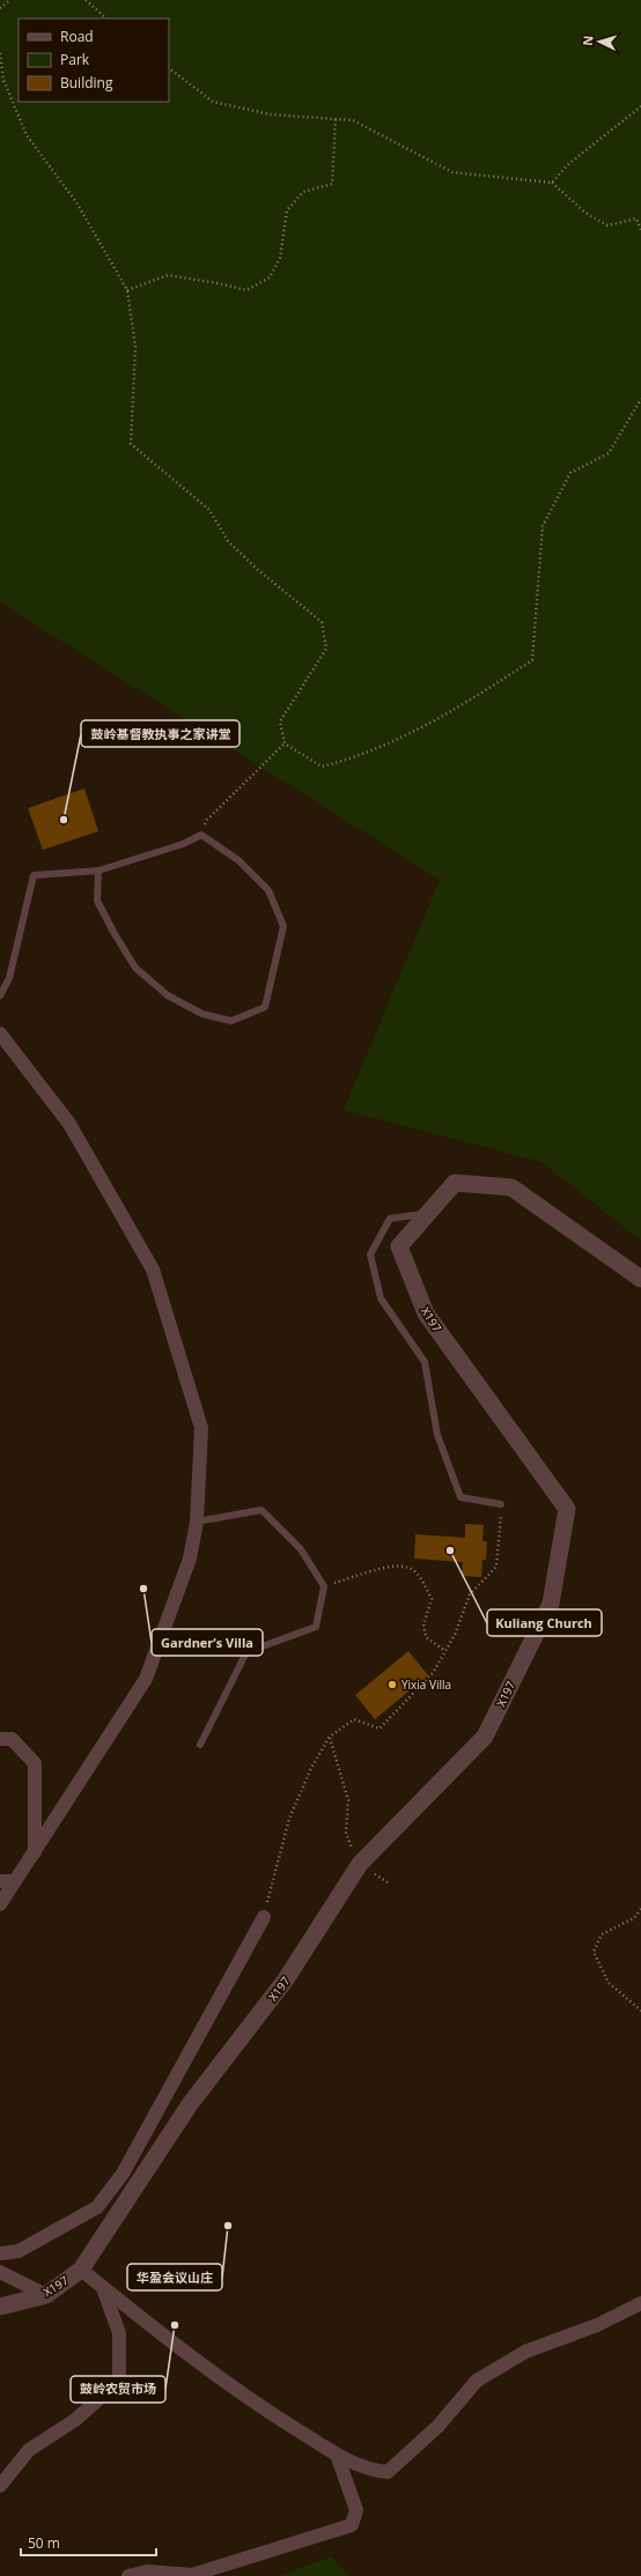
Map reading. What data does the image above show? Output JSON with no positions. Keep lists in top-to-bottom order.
{
  "streets": {
    "street": ["X197"]
  },
  "places": [
    "鼓岭基督教执事之家讲堂",
    "Kuliang Church",
    "Gardner‘s Villa",
    "Yixia Villa",
    "华盈会议山庄",
    "鼓岭农贸市场"
  ],
  "legend": ["Road", "Park", "Building"],
  "scale_bar": "50 m",
  "north": "left"
}
